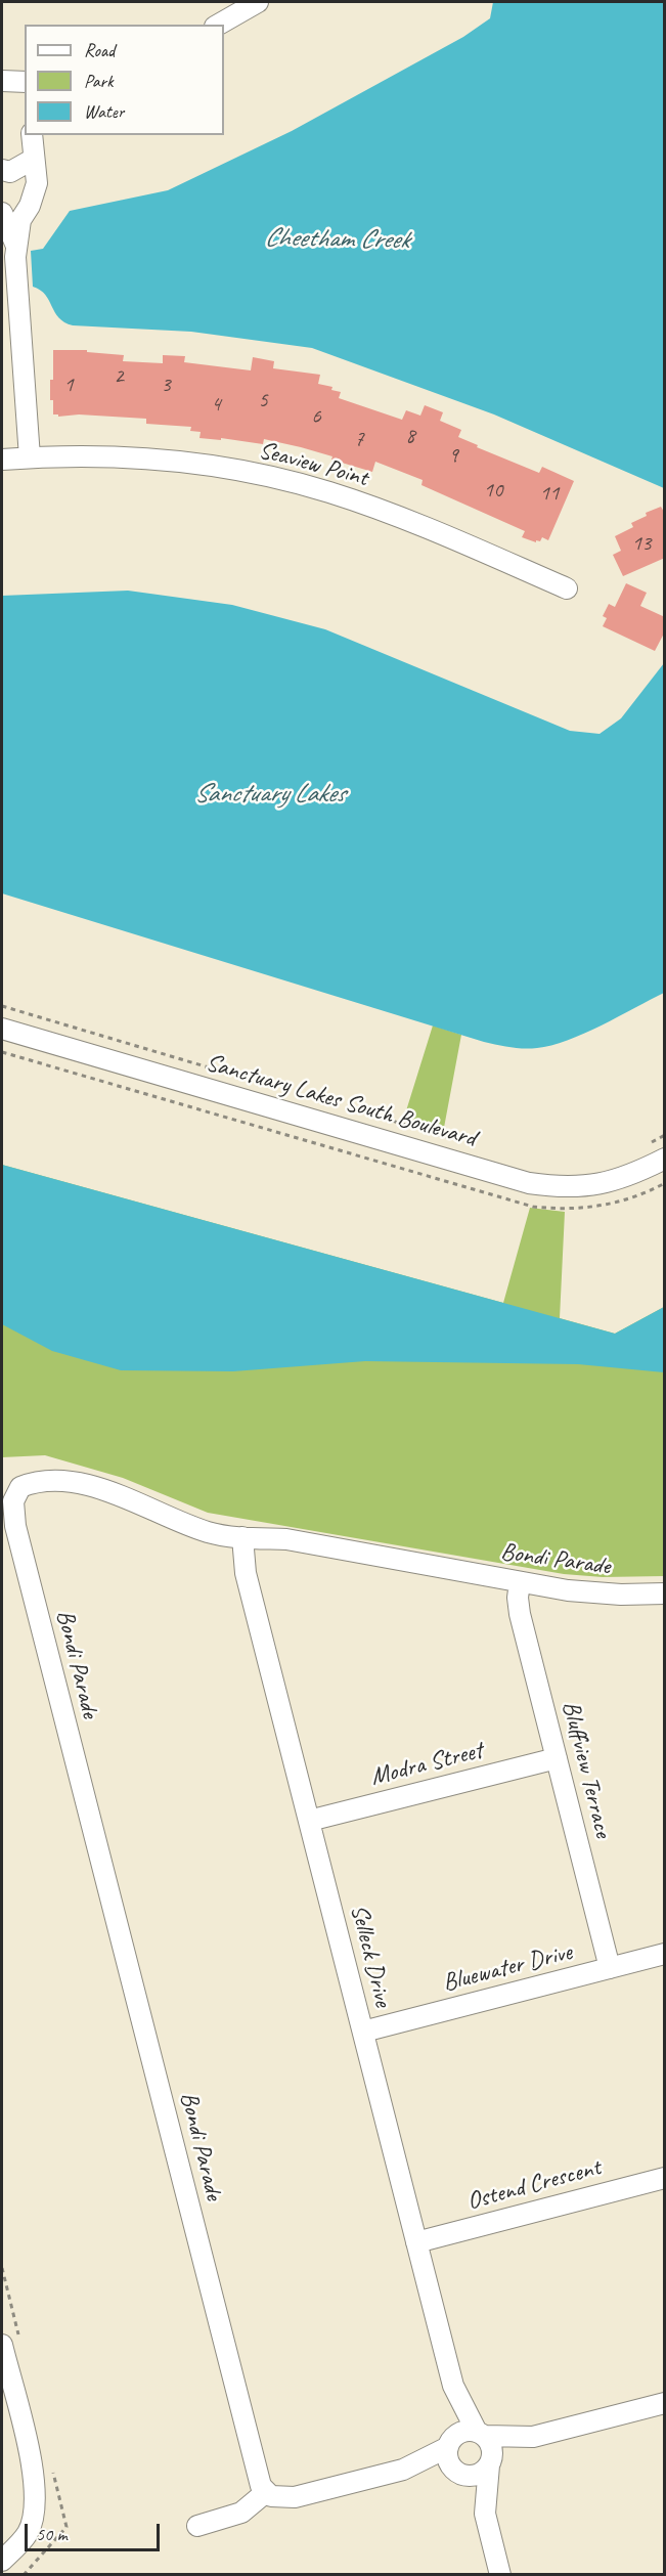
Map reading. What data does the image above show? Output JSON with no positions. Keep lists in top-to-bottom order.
{
  "streets": {
    "street": [
      "Seaview Point",
      "Sanctuary Lakes South Boulevard",
      "Bondi Parade",
      "Modra Street",
      "Bluffview Terrace",
      "Selleck Drive",
      "Bluewater Drive",
      "Ostend Crescent"
    ]
  },
  "crossings": [
    ["Bondi Parade", "Bluffview Terrace"],
    ["Bondi Parade", "Selleck Drive"],
    ["Modra Street", "Bluffview Terrace"],
    ["Modra Street", "Selleck Drive"],
    ["Bluffview Terrace", "Bluewater Drive"],
    ["Selleck Drive", "Bluewater Drive"],
    ["Selleck Drive", "Ostend Crescent"]
  ],
  "water": ["Cheetham Creek", "Sanctuary Lakes"],
  "house_numbers": [
    "2",
    "1",
    "3",
    "5",
    "4",
    "6",
    "8",
    "7",
    "9",
    "10",
    "11",
    "13"
  ],
  "legend": ["Road", "Park", "Water"],
  "scale_bar": "50 m"
}
